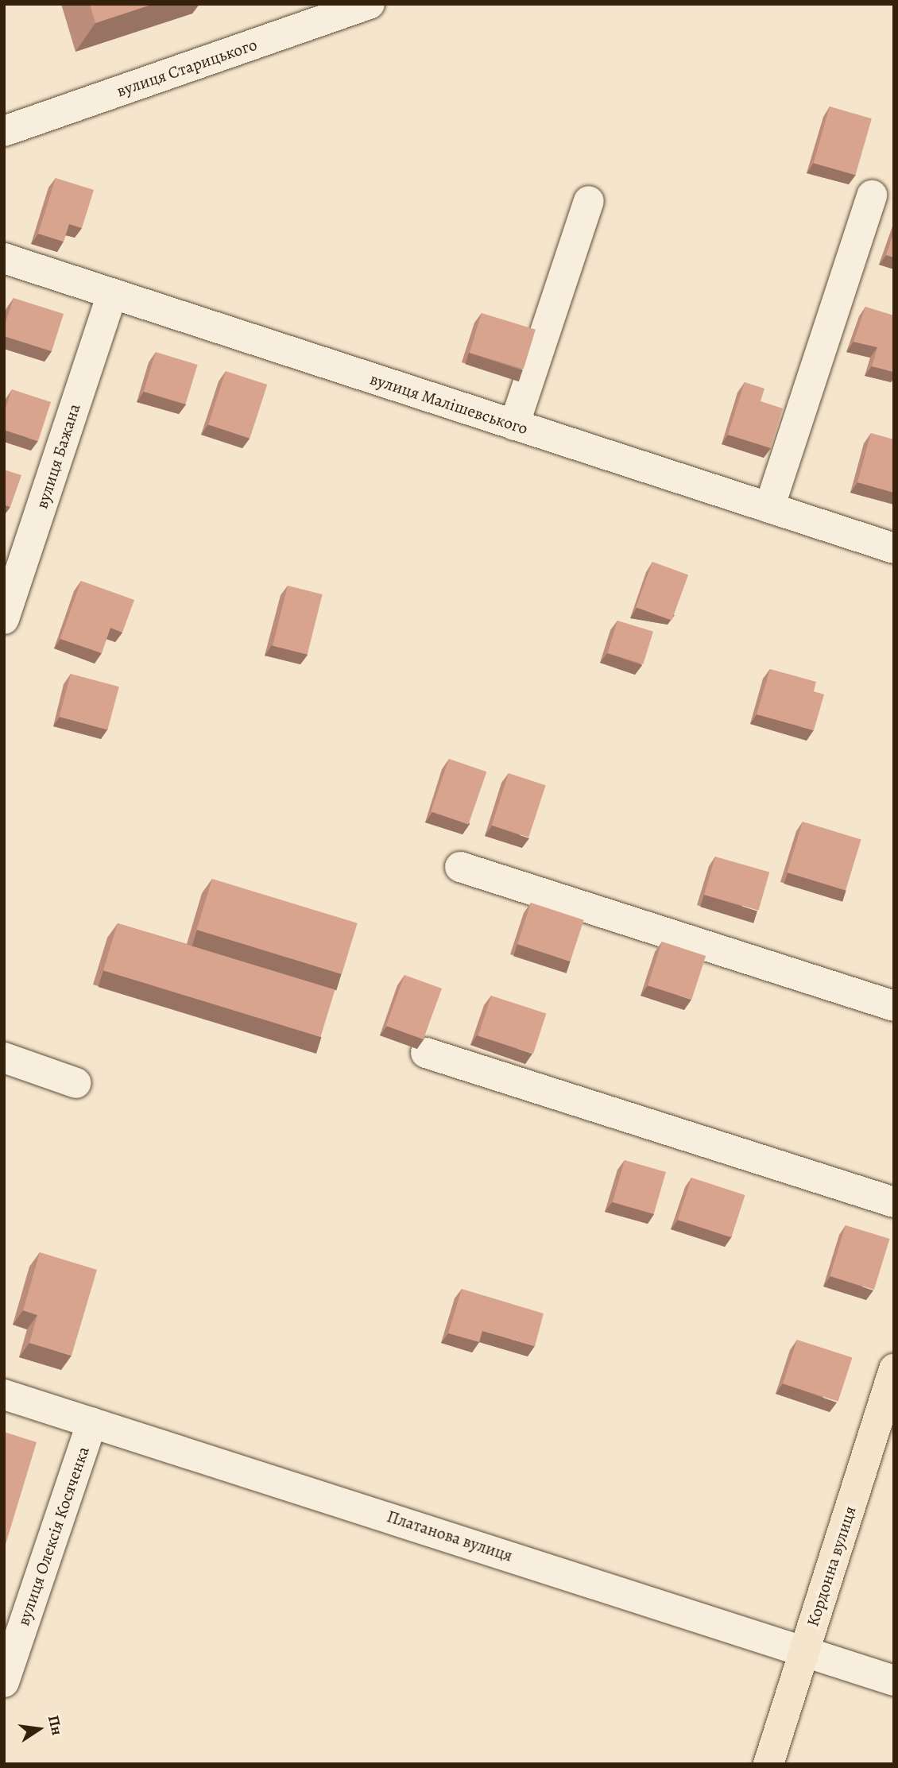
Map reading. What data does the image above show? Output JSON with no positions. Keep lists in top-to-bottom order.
{
  "streets": {
    "main road": ["Кордонна вулиця"],
    "street": [
      "вулиця Старицького",
      "вулиця Малішевського",
      "вулиця Бажана",
      "вулиця Олексія Косяченка",
      "Платанова вулиця"
    ]
  },
  "crossings": [
    ["вулиця Малішевського", "вулиця Бажана"],
    ["вулиця Олексія Косяченка", "Платанова вулиця"],
    ["Платанова вулиця", "Кордонна вулиця"]
  ],
  "north": "right"
}
